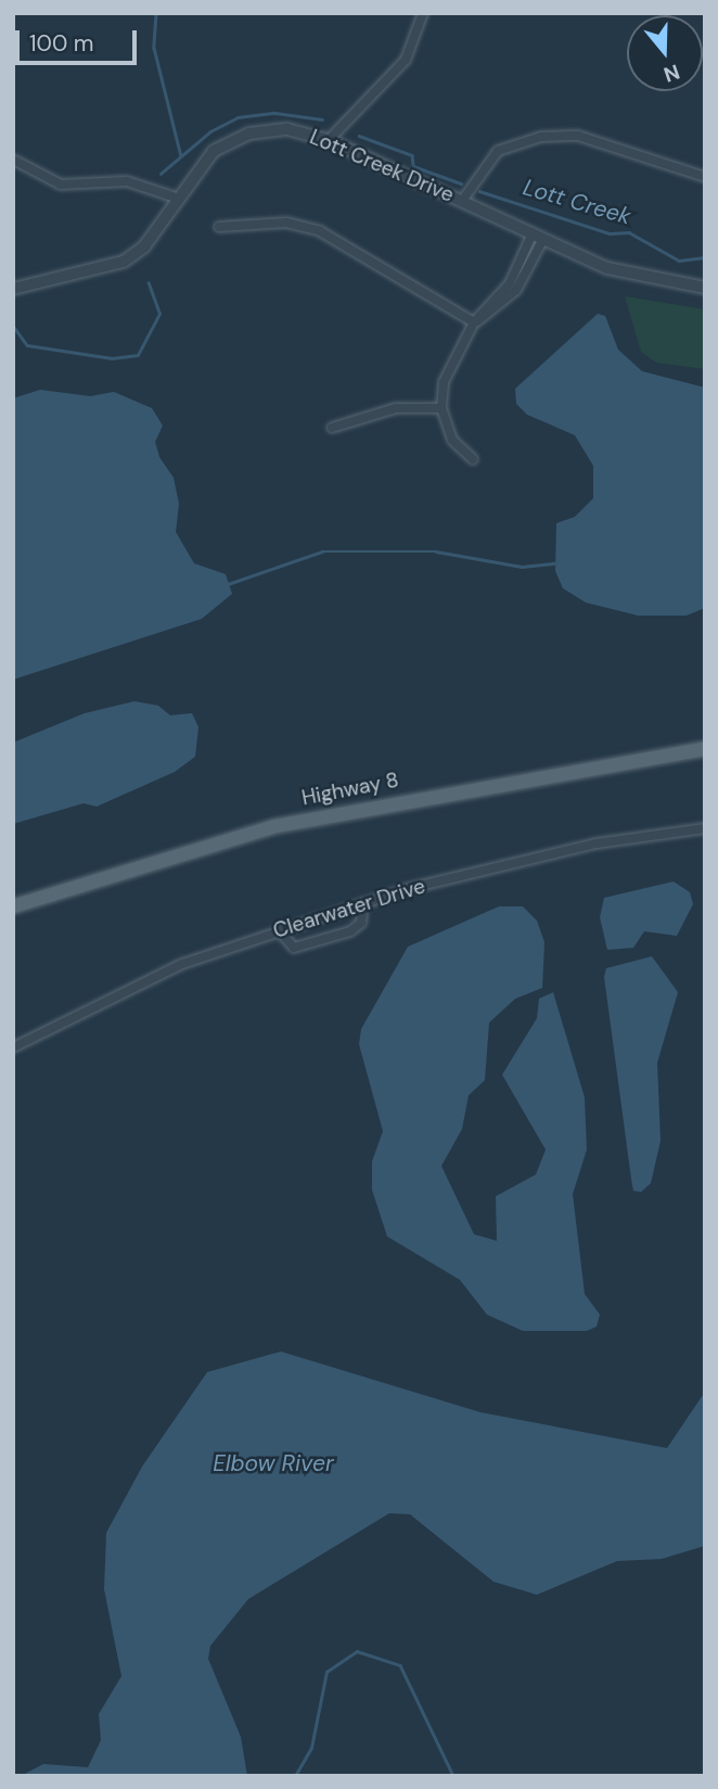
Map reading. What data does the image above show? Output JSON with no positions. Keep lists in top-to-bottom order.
{
  "streets": {
    "main road": ["Highway 8"],
    "street": ["Lott Creek Drive", "Clearwater Drive"]
  },
  "water": ["Lott Creek", "Elbow River"],
  "scale_bar": "100 m",
  "north": "bottom"
}
